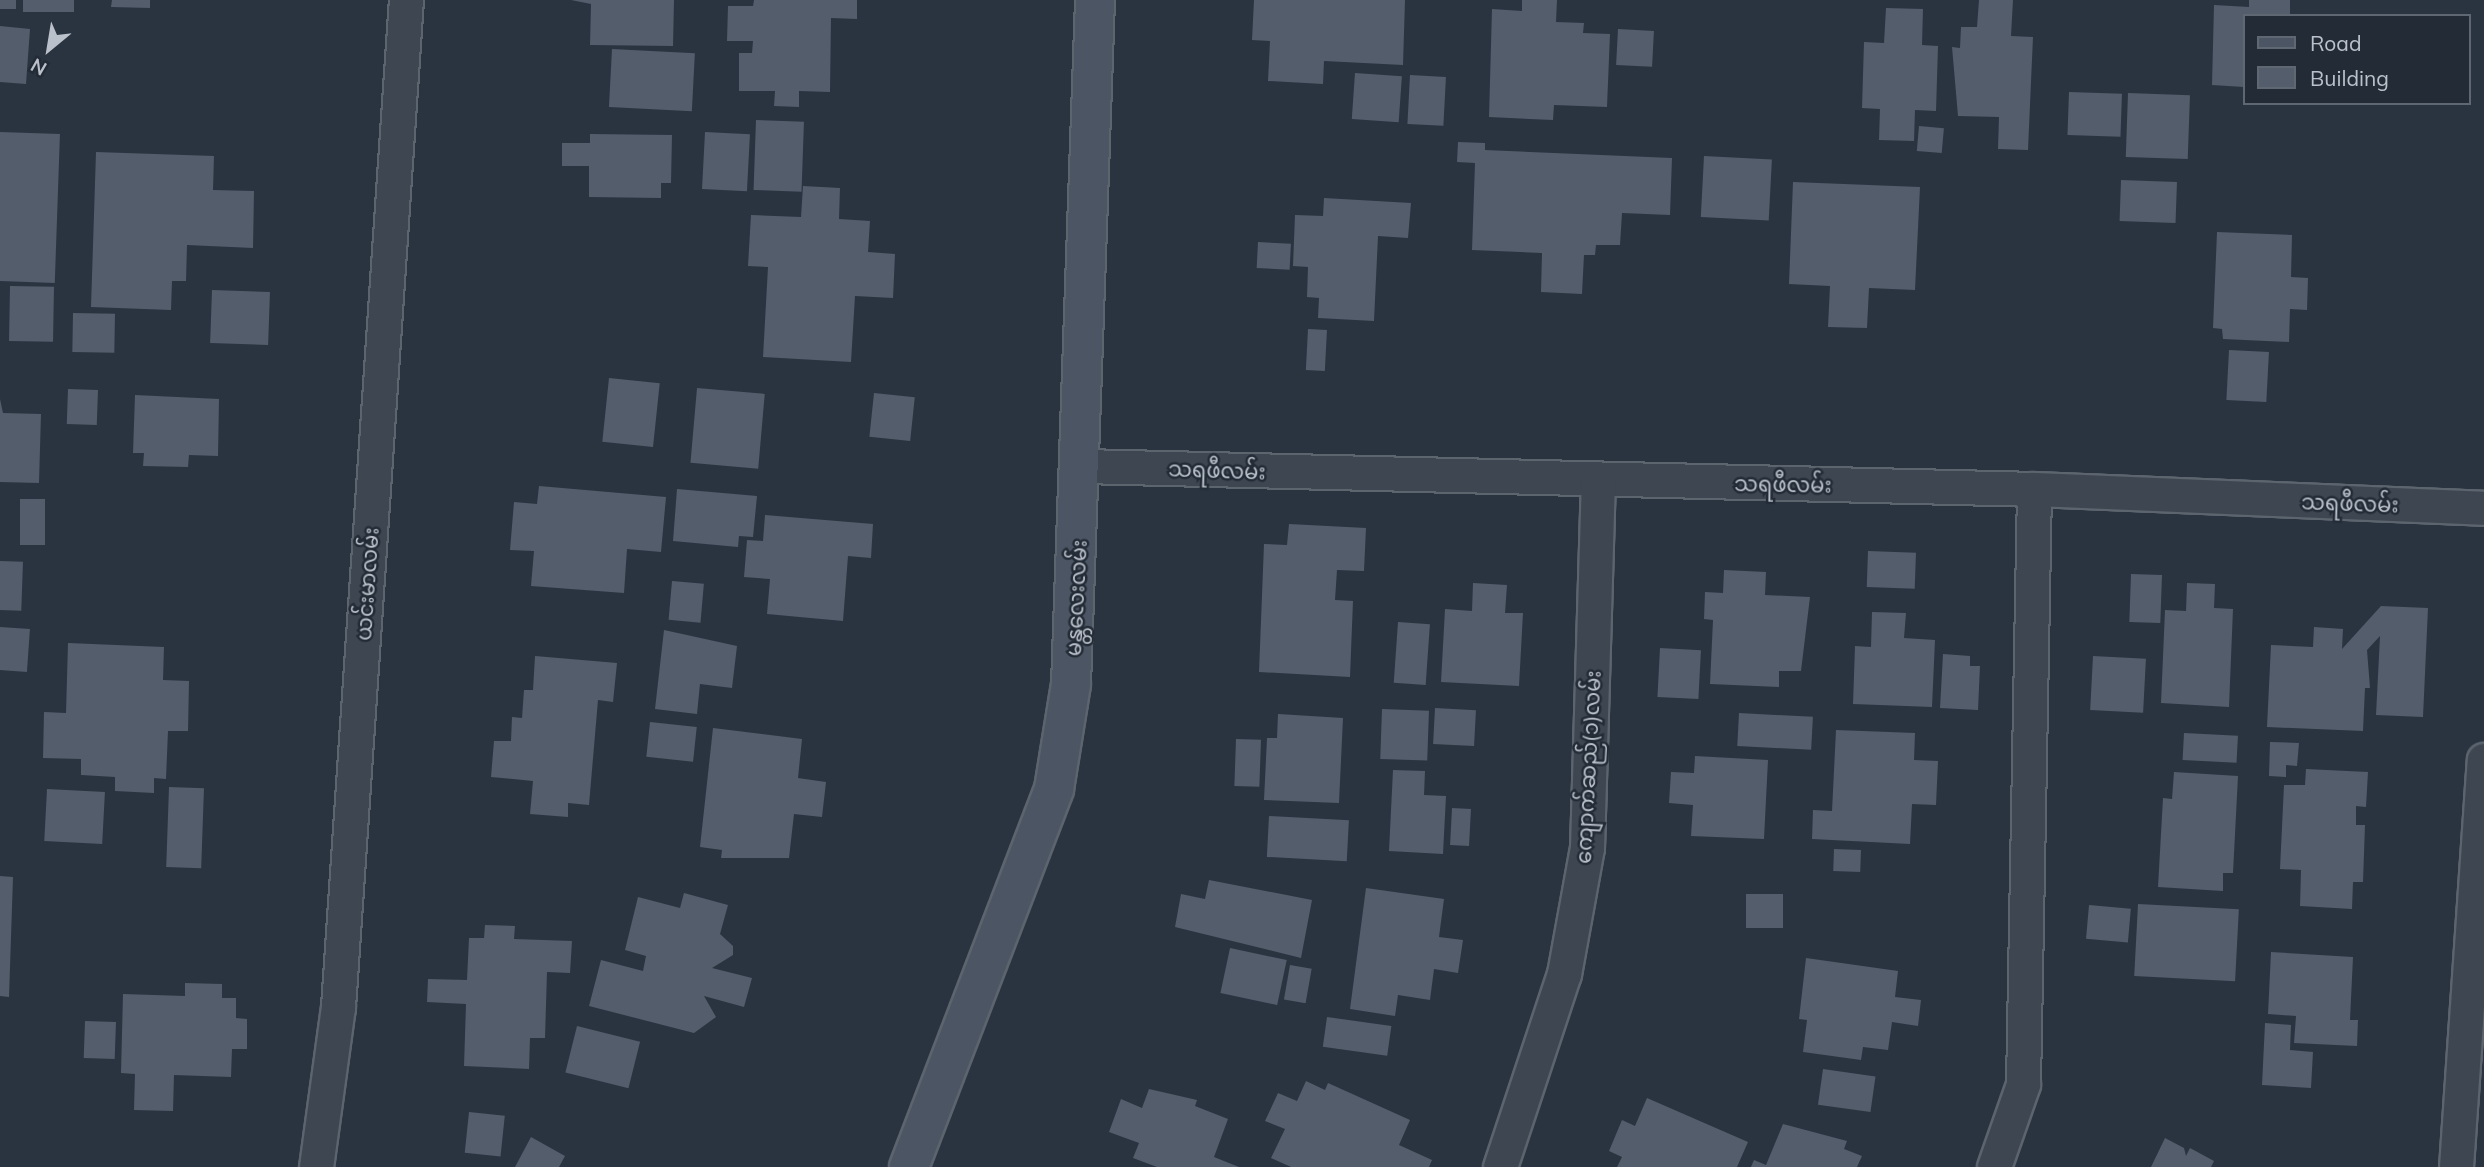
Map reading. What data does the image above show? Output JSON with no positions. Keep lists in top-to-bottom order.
{
  "streets": {
    "main road": ["မန္တလေးလမ်း"],
    "street": ["သရဖီလမ်း", "ယင်းမာလမ်း", "ကျောက်ဆည်(၁)လမ်း"]
  },
  "crossings": [
    ["သရဖီလမ်း", "မန္တလေးလမ်း"],
    ["သရဖီလမ်း", "ကျောက်ဆည်(၁)လမ်း"]
  ],
  "legend": ["Road", "Building"],
  "north": "bottom left"
}
